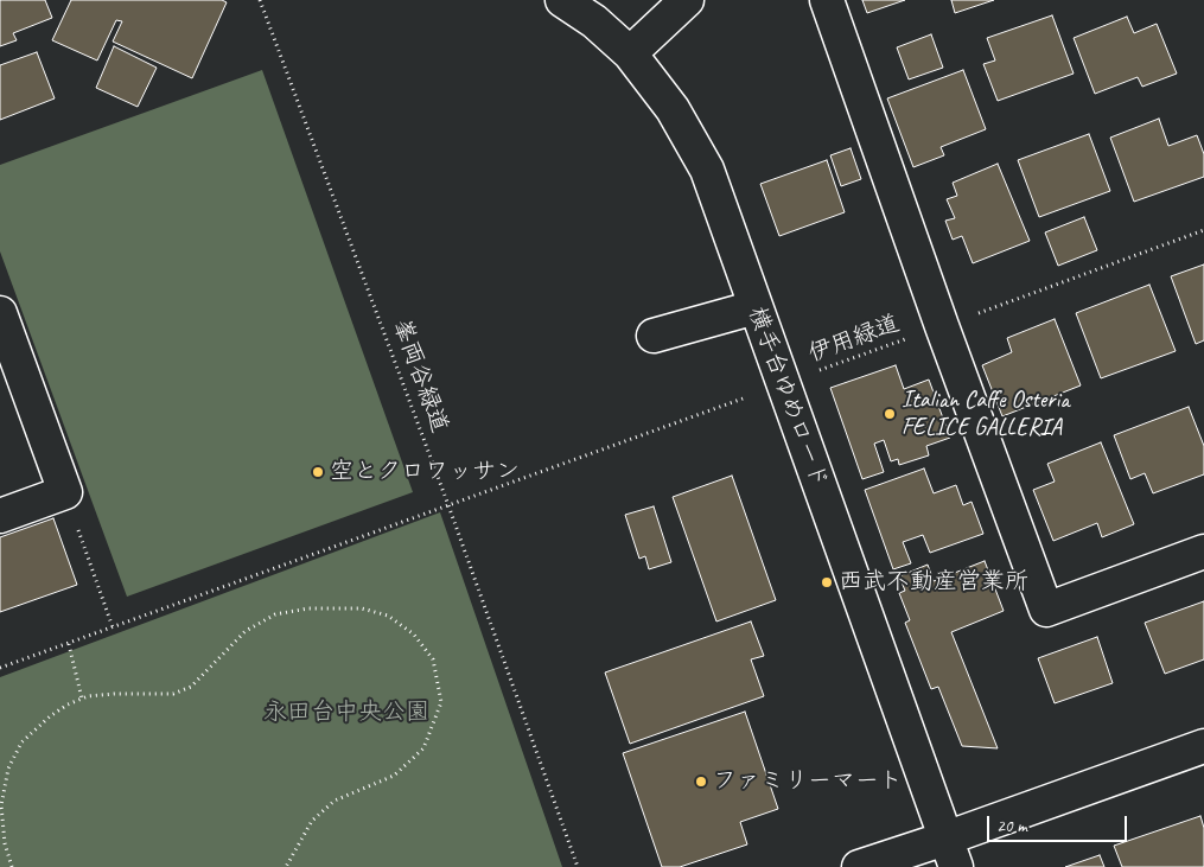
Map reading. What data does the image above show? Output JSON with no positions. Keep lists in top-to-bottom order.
{
  "streets": {
    "street": ["横手台ゆめロード"],
    "path": ["伊用緑道", "峯両谷緑道"]
  },
  "crossings": [
    ["伊用緑道", "峯両谷緑道"],
    ["伊用緑道", "横手台ゆめロード"]
  ],
  "parks": ["永田台中央公園"],
  "places": [
    "Italian Caffe Osteria FELICE GALLERIA",
    "空とクロワッサン",
    "西武不動産営業所",
    "ファミリーマート"
  ],
  "scale_bar": "20 m"
}
